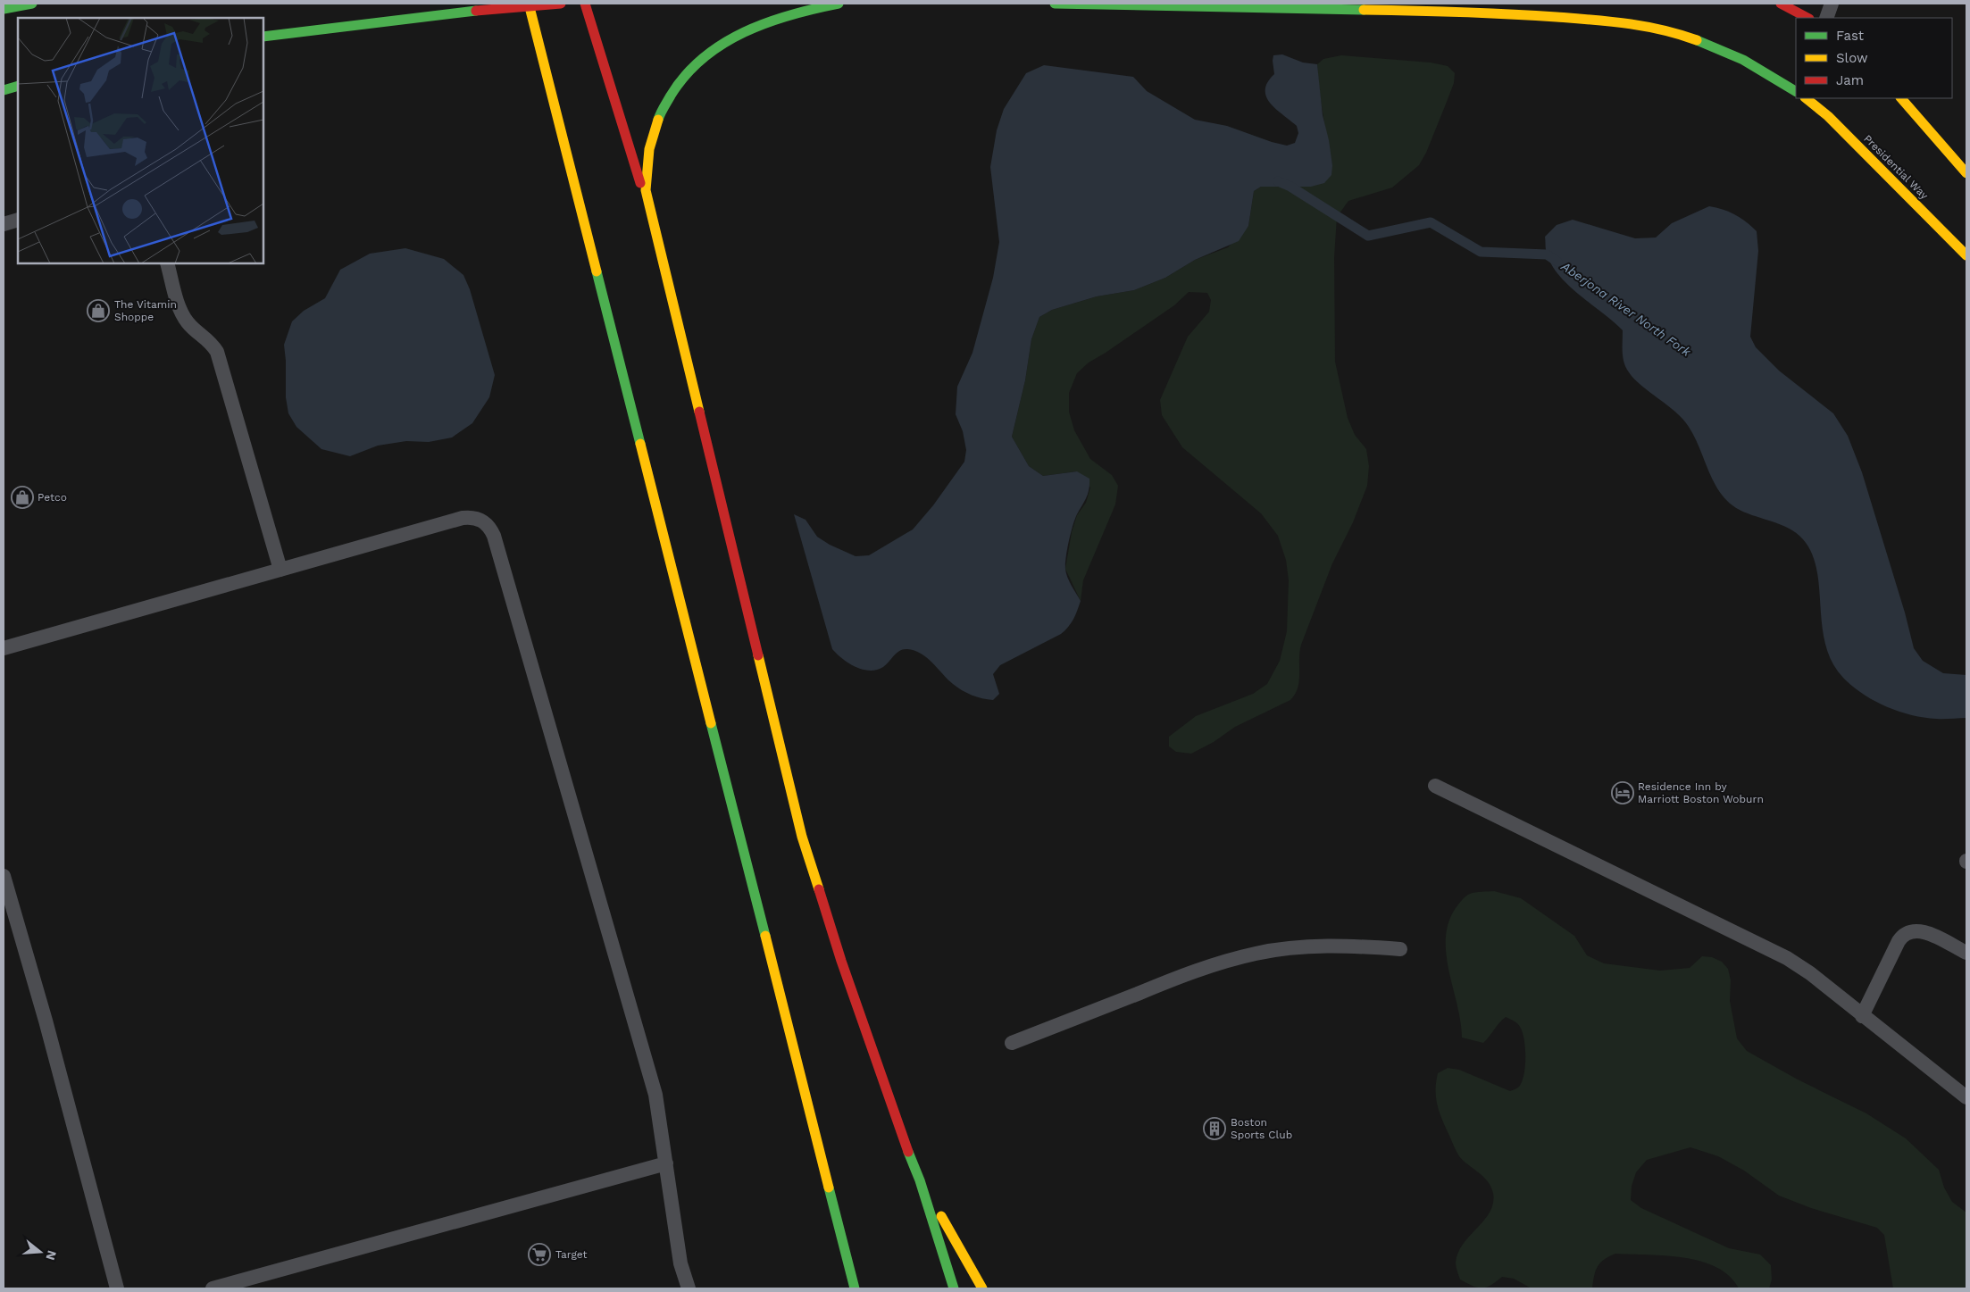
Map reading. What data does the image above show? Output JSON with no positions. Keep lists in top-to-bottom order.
{
  "streets": {
    "main road": ["Presidential Way"]
  },
  "water": ["Aberjona River North Fork"],
  "places": {
    "shop": ["The Vitamin Shoppe", "Petco"],
    "hotel": ["Residence Inn by Marriott Boston Woburn"],
    "building": ["Boston Sports Club"],
    "supermarket": ["Target"]
  },
  "legend": ["Fast", "Slow", "Jam"],
  "north": "right"
}
